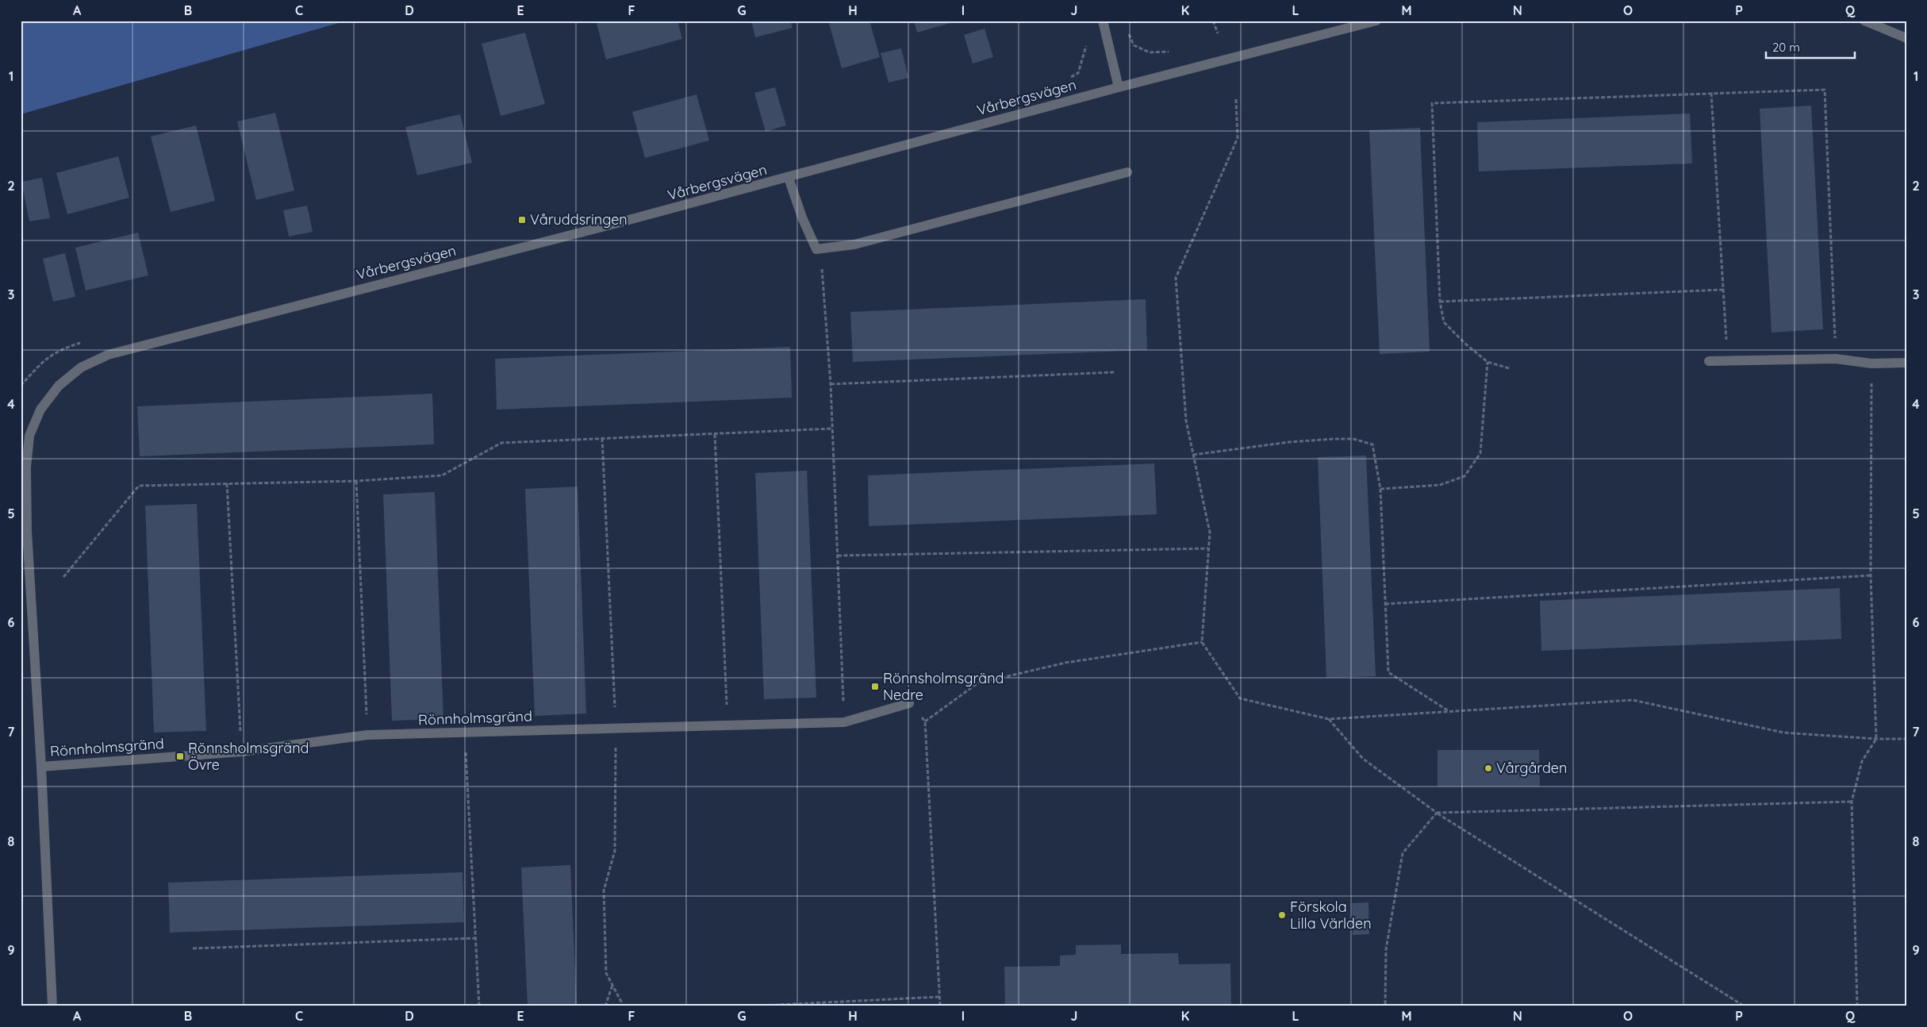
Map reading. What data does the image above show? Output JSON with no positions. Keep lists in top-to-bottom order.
{
  "streets": {
    "street": ["Vårbergsvägen", "Rönnholmsgränd"]
  },
  "crossings": [
    ["Vårbergsvägen", "Rönnholmsgränd"]
  ],
  "places": {
    "transit": ["Våruddsringen", "Rönnsholmsgränd Nedre", "Rönnsholmsgränd Övre"],
    "other": ["Vårgården", "Förskola Lilla Världen"]
  },
  "scale_bar": "20 m",
  "grid": {
    "columns": [
      "A",
      "B",
      "C",
      "D",
      "E",
      "F",
      "G",
      "H",
      "I",
      "J",
      "K",
      "L",
      "M",
      "N",
      "O",
      "P",
      "Q"
    ],
    "rows": [
      "1",
      "2",
      "3",
      "4",
      "5",
      "6",
      "7",
      "8",
      "9"
    ]
  }
}
